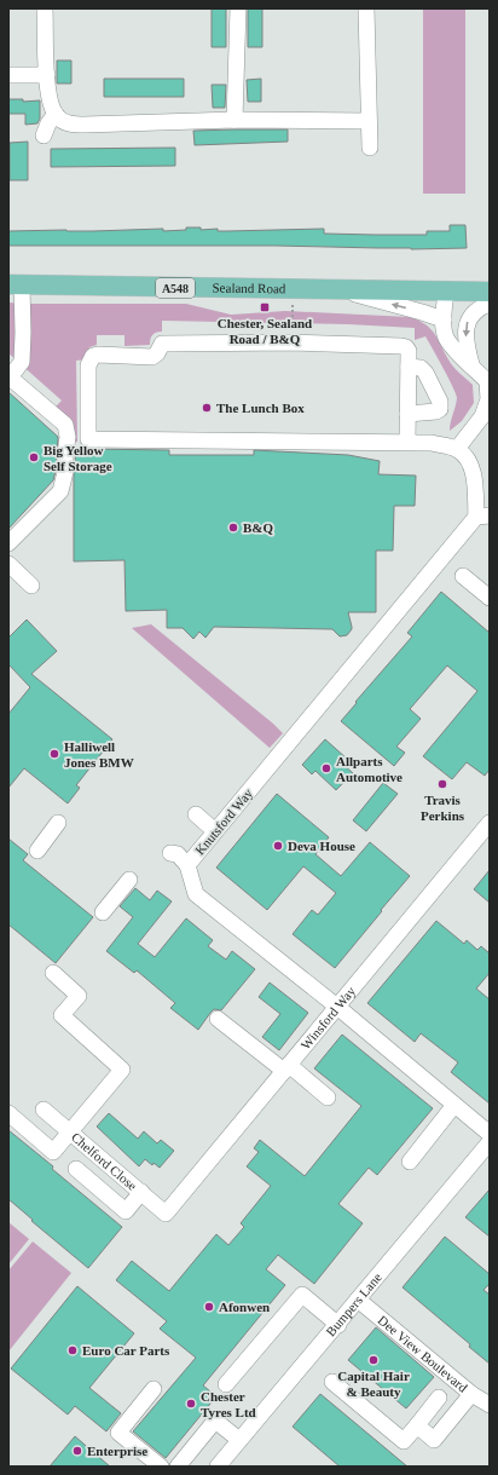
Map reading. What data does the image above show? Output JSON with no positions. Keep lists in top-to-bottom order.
{
  "streets": {
    "main road": ["A548", "Sealand Road"],
    "street": [
      "Knutsford Way",
      "Winsford Way",
      "Chelford Close",
      "Bumpers Lane",
      "Dee View Boulevard"
    ]
  },
  "crossings": [
    ["Knutsford Way", "Winsford Way"],
    ["Winsford Way", "Chelford Close"],
    ["Bumpers Lane", "Dee View Boulevard"]
  ],
  "places": {
    "transit": ["Chester, Sealand Road / B&Q"],
    "other": [
      "The Lunch Box",
      "Big Yellow Self Storage",
      "B&Q",
      "Halliwell Jones BMW",
      "Allparts Automotive",
      "Travis Perkins",
      "Deva House",
      "Afonwen",
      "Euro Car Parts",
      "Capital Hair & Beauty",
      "Chester Tyres Ltd",
      "Enterprise"
    ]
  }
}
